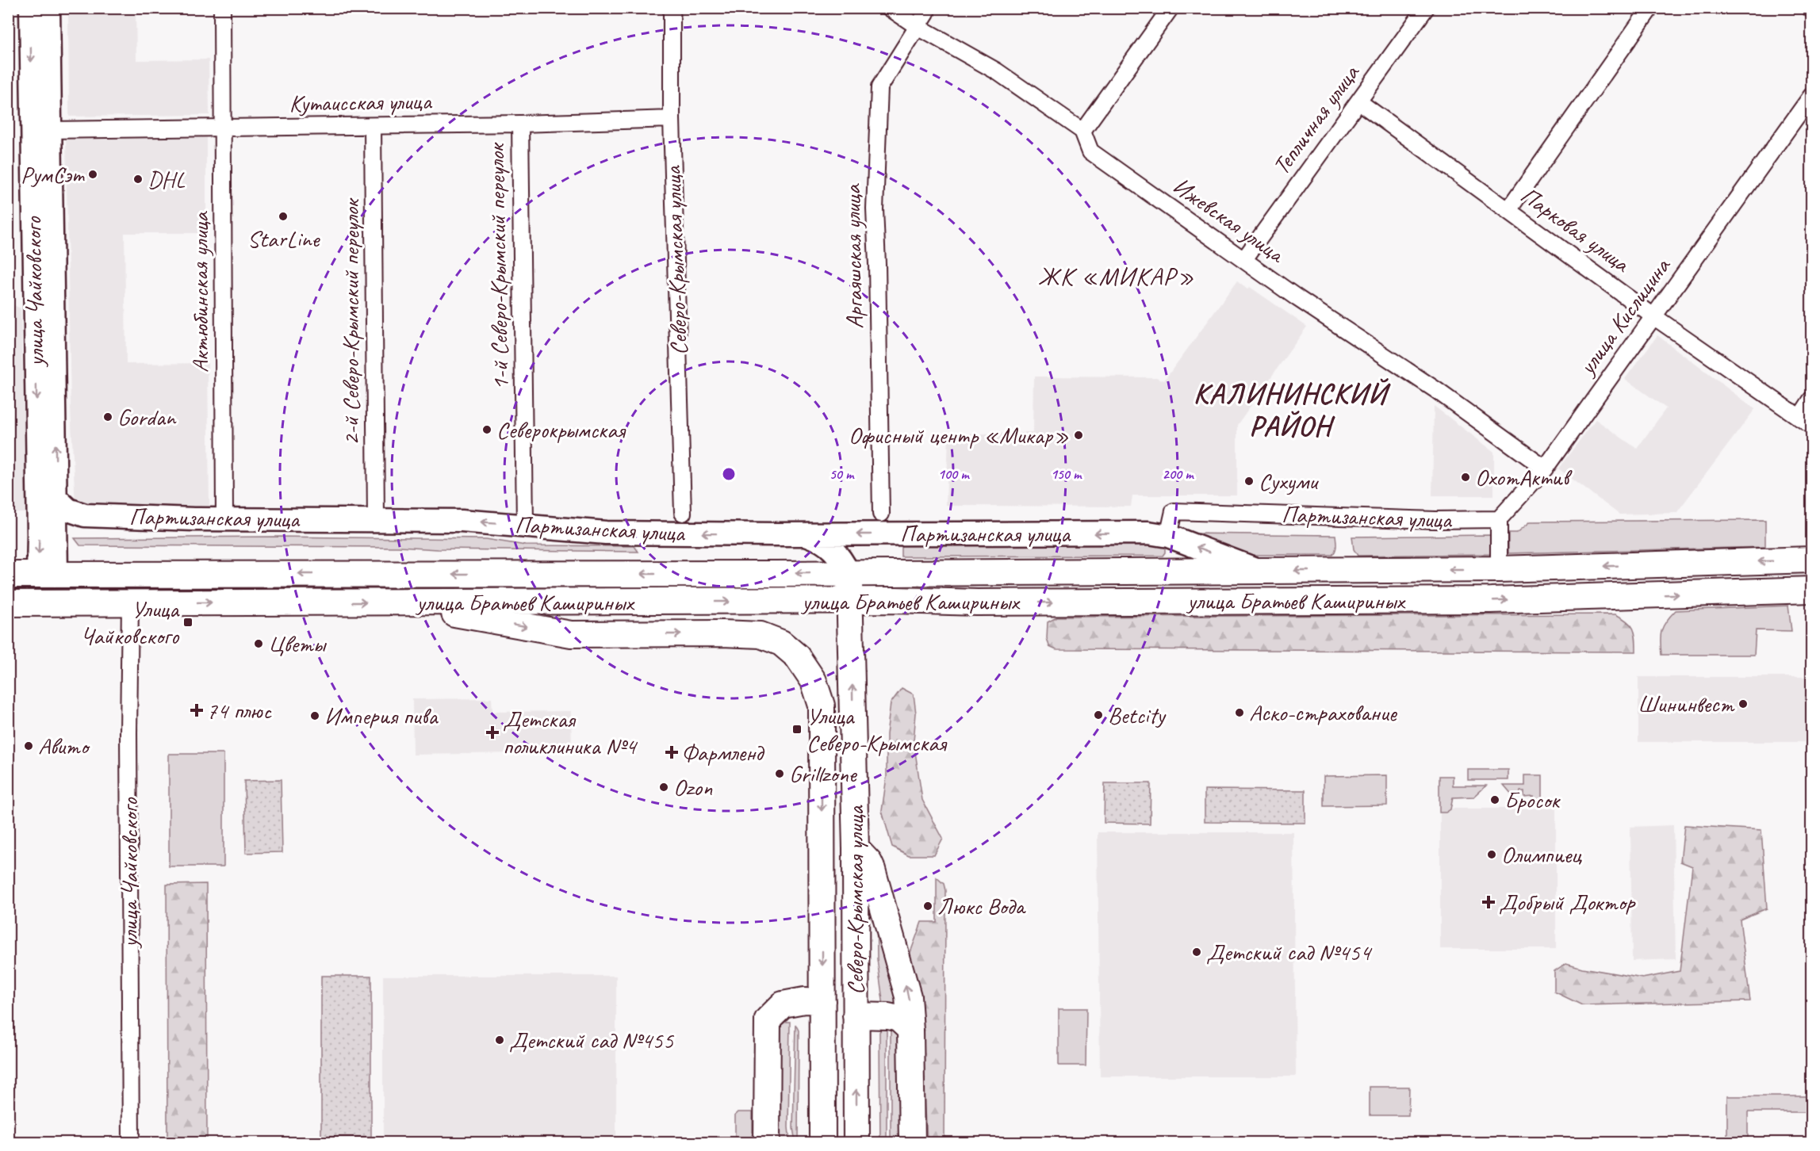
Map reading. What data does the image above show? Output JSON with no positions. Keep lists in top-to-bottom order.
{
  "streets": {
    "main road": [
      "Северо-Крымская улица",
      "улица Чайковского",
      "Партизанская улица",
      "улица Братьев Кашириных"
    ],
    "street": [
      "Кутаисская улица",
      "Тепличная улица",
      "Ижевская улица",
      "Парковая улица",
      "Аргаяшская улица",
      "1-й Северо-Крымский переулок",
      "Актюбинская улица",
      "улица Кислицина",
      "2-й Северо-Крымский переулок"
    ]
  },
  "crossings": [
    ["Кутаисская улица", "Северо-Крымская улица"],
    ["Кутаисская улица", "1-й Северо-Крымский переулок"],
    ["Кутаисская улица", "улица Чайковского"],
    ["Кутаисская улица", "Актюбинская улица"],
    ["Кутаисская улица", "2-й Северо-Крымский переулок"],
    ["Тепличная улица", "Ижевская улица"],
    ["Тепличная улица", "Парковая улица"],
    ["Ижевская улица", "улица Кислицина"],
    ["Парковая улица", "улица Кислицина"],
    ["Северо-Крымская улица", "улица Братьев Кашириных"],
    ["1-й Северо-Крымский переулок", "Партизанская улица"],
    ["улица Чайковского", "Партизанская улица"],
    ["улица Чайковского", "улица Братьев Кашириных"],
    ["Актюбинская улица", "Партизанская улица"],
    ["улица Кислицина", "Партизанская улица"],
    ["2-й Северо-Крымский переулок", "Партизанская улица"]
  ],
  "one_way": ["Партизанская улица"],
  "districts": ["ЖК «МИКАР»", "КАЛИНИНСКИЙ РАЙОН"],
  "places": {
    "other": [
      "РумСэт",
      "DHL",
      "StarLine",
      "Gordan",
      "Северокрымская",
      "Офисный центр «Микар»",
      "ОхотАктив",
      "Сухуми",
      "Цветы",
      "Шининвест",
      "Аско-страхование",
      "Betcity",
      "Империя пива",
      "Авито",
      "Grillzone",
      "Ozon",
      "Бросок",
      "Олимпиец",
      "Люкс Вода",
      "Детский сад №454",
      "Детский сад №455"
    ],
    "transit": ["Улица Чайковского", "Улица Северо-Крымская"],
    "health": [
      "74 плюс",
      "Детская поликлиника №4",
      "Фармленд",
      "Добрый Доктор"
    ]
  },
  "rings": [
    "50 m",
    "100 m",
    "150 m",
    "200 m"
  ]
}
